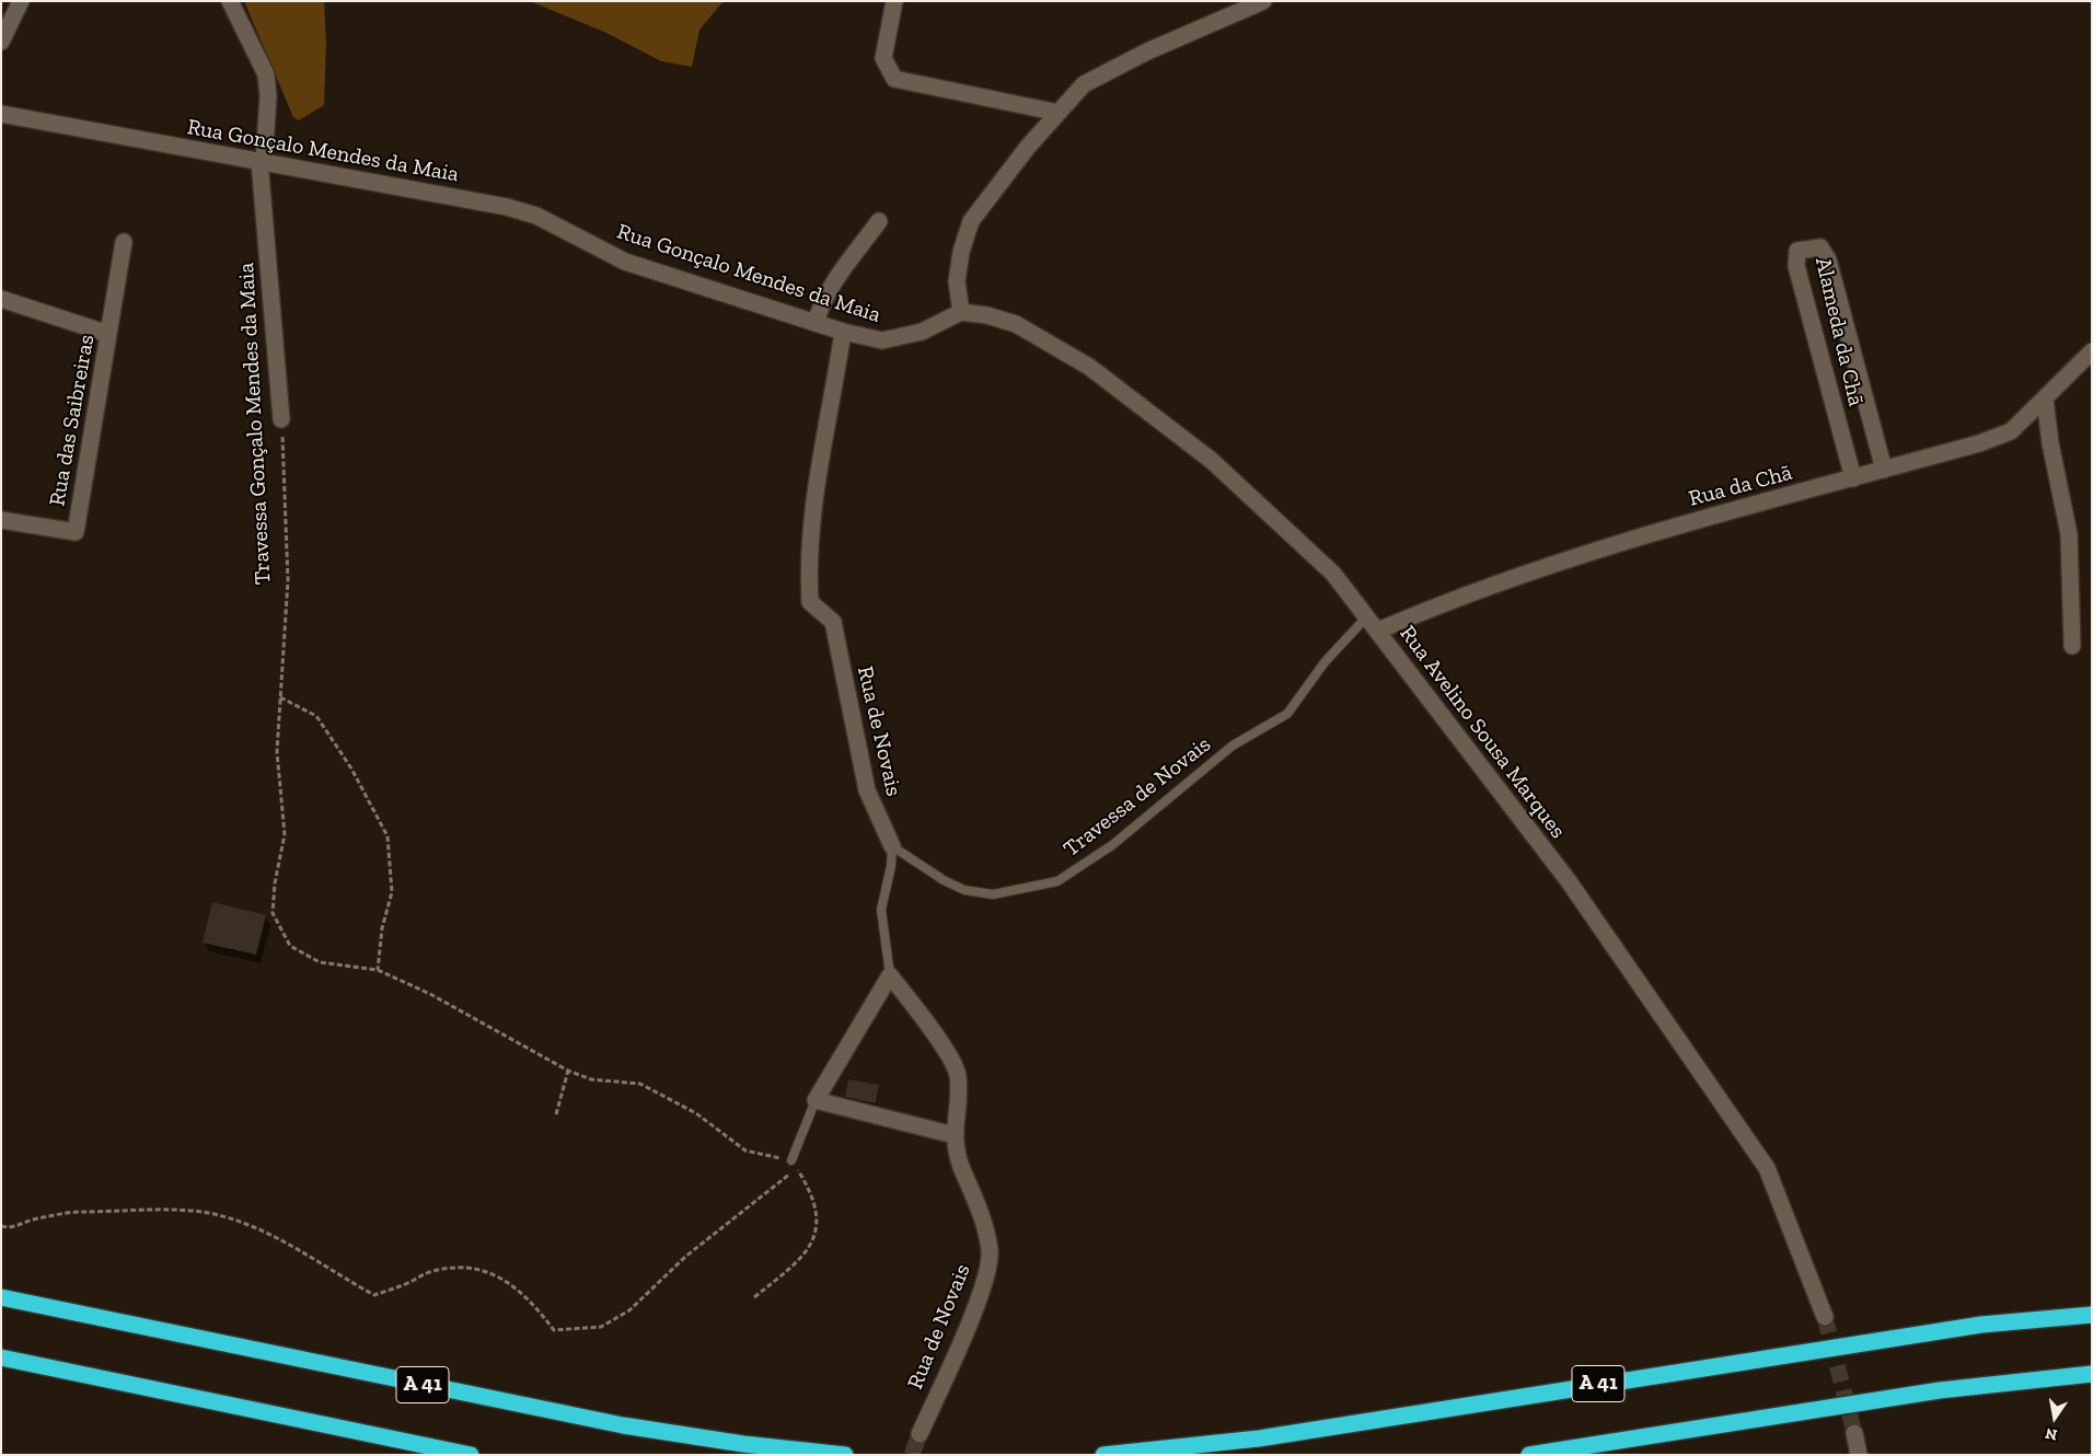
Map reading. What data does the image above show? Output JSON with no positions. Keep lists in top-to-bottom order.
{
  "streets": {
    "highway": ["A 41"],
    "street": [
      "Rua Gonçalo Mendes da Maia",
      "Alameda da Chã",
      "Rua das Saibreiras",
      "Travessa Gonçalo Mendes da Maia",
      "Rua da Chã",
      "Rua de Novais",
      "Rua Avelino Sousa Marques"
    ],
    "lane": ["Travessa de Novais"]
  },
  "crossings": [
    ["Rua Gonçalo Mendes da Maia", "Travessa Gonçalo Mendes da Maia"],
    ["Rua Gonçalo Mendes da Maia", "Rua de Novais"],
    ["Rua Gonçalo Mendes da Maia", "Rua Avelino Sousa Marques"],
    ["Alameda da Chã", "Rua da Chã"],
    ["Rua da Chã", "Rua Avelino Sousa Marques"],
    ["Rua de Novais", "Travessa de Novais"],
    ["Rua Avelino Sousa Marques", "Travessa de Novais"]
  ],
  "north": "bottom"
}
